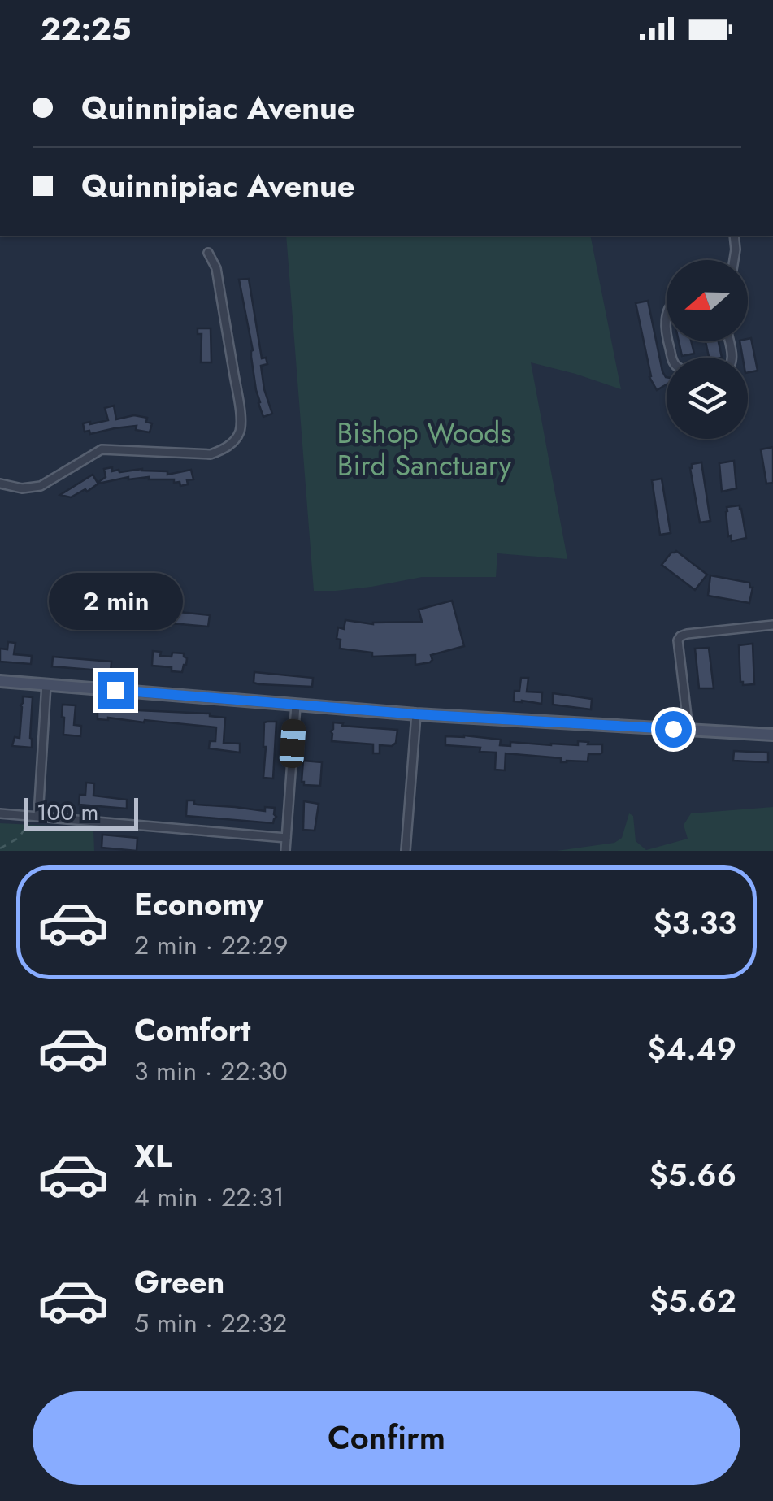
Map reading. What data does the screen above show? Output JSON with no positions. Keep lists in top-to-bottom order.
{
  "parks": ["Bishop Woods Bird Sanctuary"],
  "scale_bar": "100 m",
  "north": "left",
  "page": {
    "status": "22:25",
    "banner": ["Quinnipiac Avenue", "Quinnipiac Avenue"],
    "bubble": "2 min",
    "scale": "100 m",
    "list": [
      {
        "name": "Economy",
        "note": "2 min · 22:29",
        "value": "$3.33"
      },
      {
        "name": "Comfort",
        "note": "3 min · 22:30",
        "value": "$4.49"
      },
      {
        "name": "XL",
        "note": "4 min · 22:31",
        "value": "$5.66"
      },
      {
        "name": "Green",
        "note": "5 min · 22:32",
        "value": "$5.62"
      }
    ],
    "buttons": "Confirm"
  }
}
